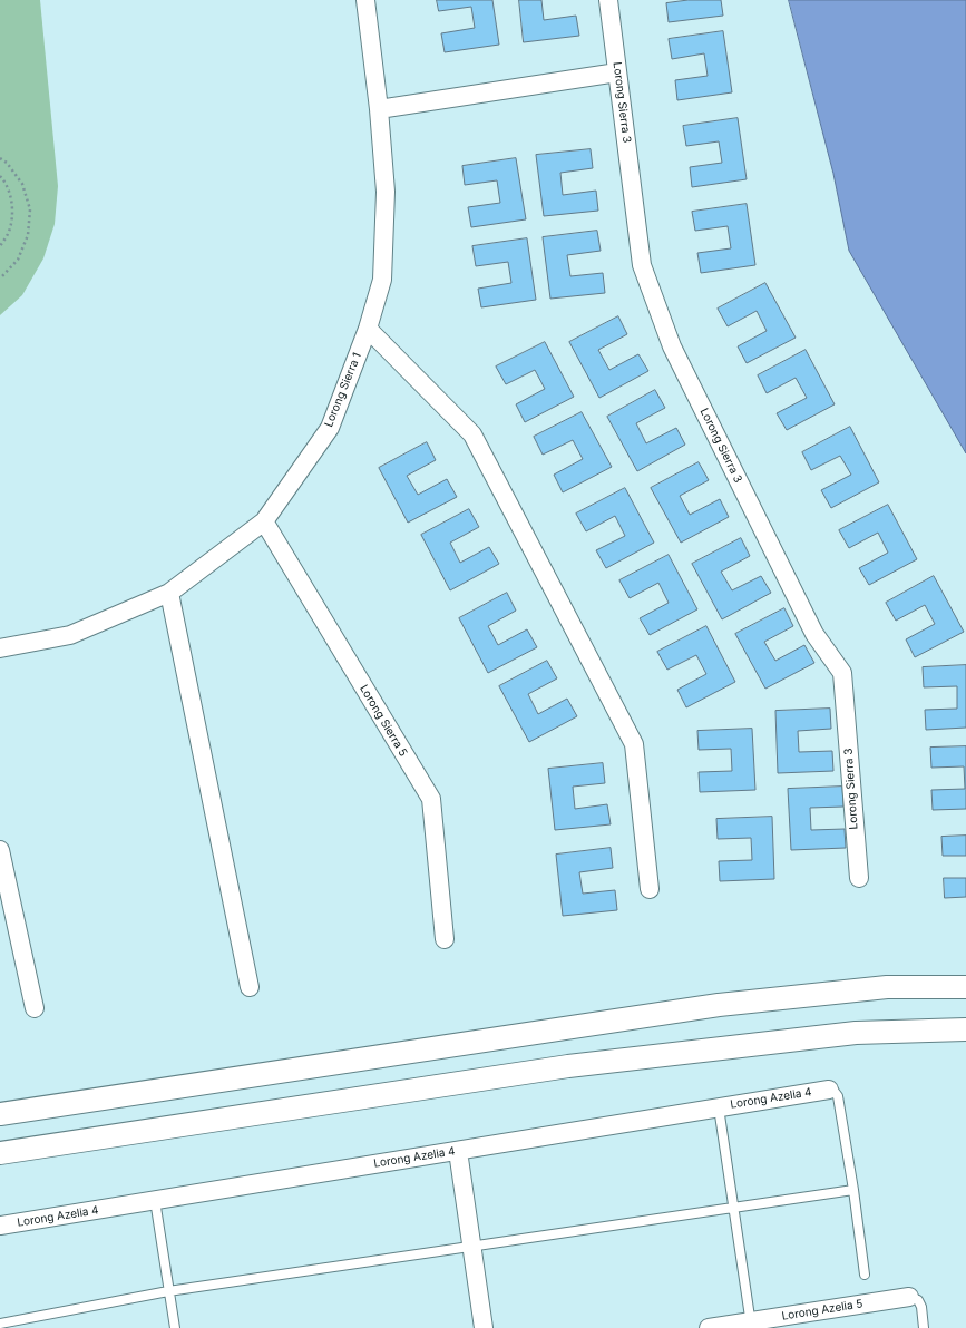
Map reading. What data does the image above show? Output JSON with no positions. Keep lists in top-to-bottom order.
{
  "streets": {
    "street": [
      "Lorong Sierra 3",
      "Lorong Sierra 1",
      "Lorong Sierra 5",
      "Lorong Azelia 4",
      "Lorong Azelia 5"
    ]
  },
  "crossings": [
    ["Lorong Sierra 1", "Lorong Sierra 5"]
  ]
}
